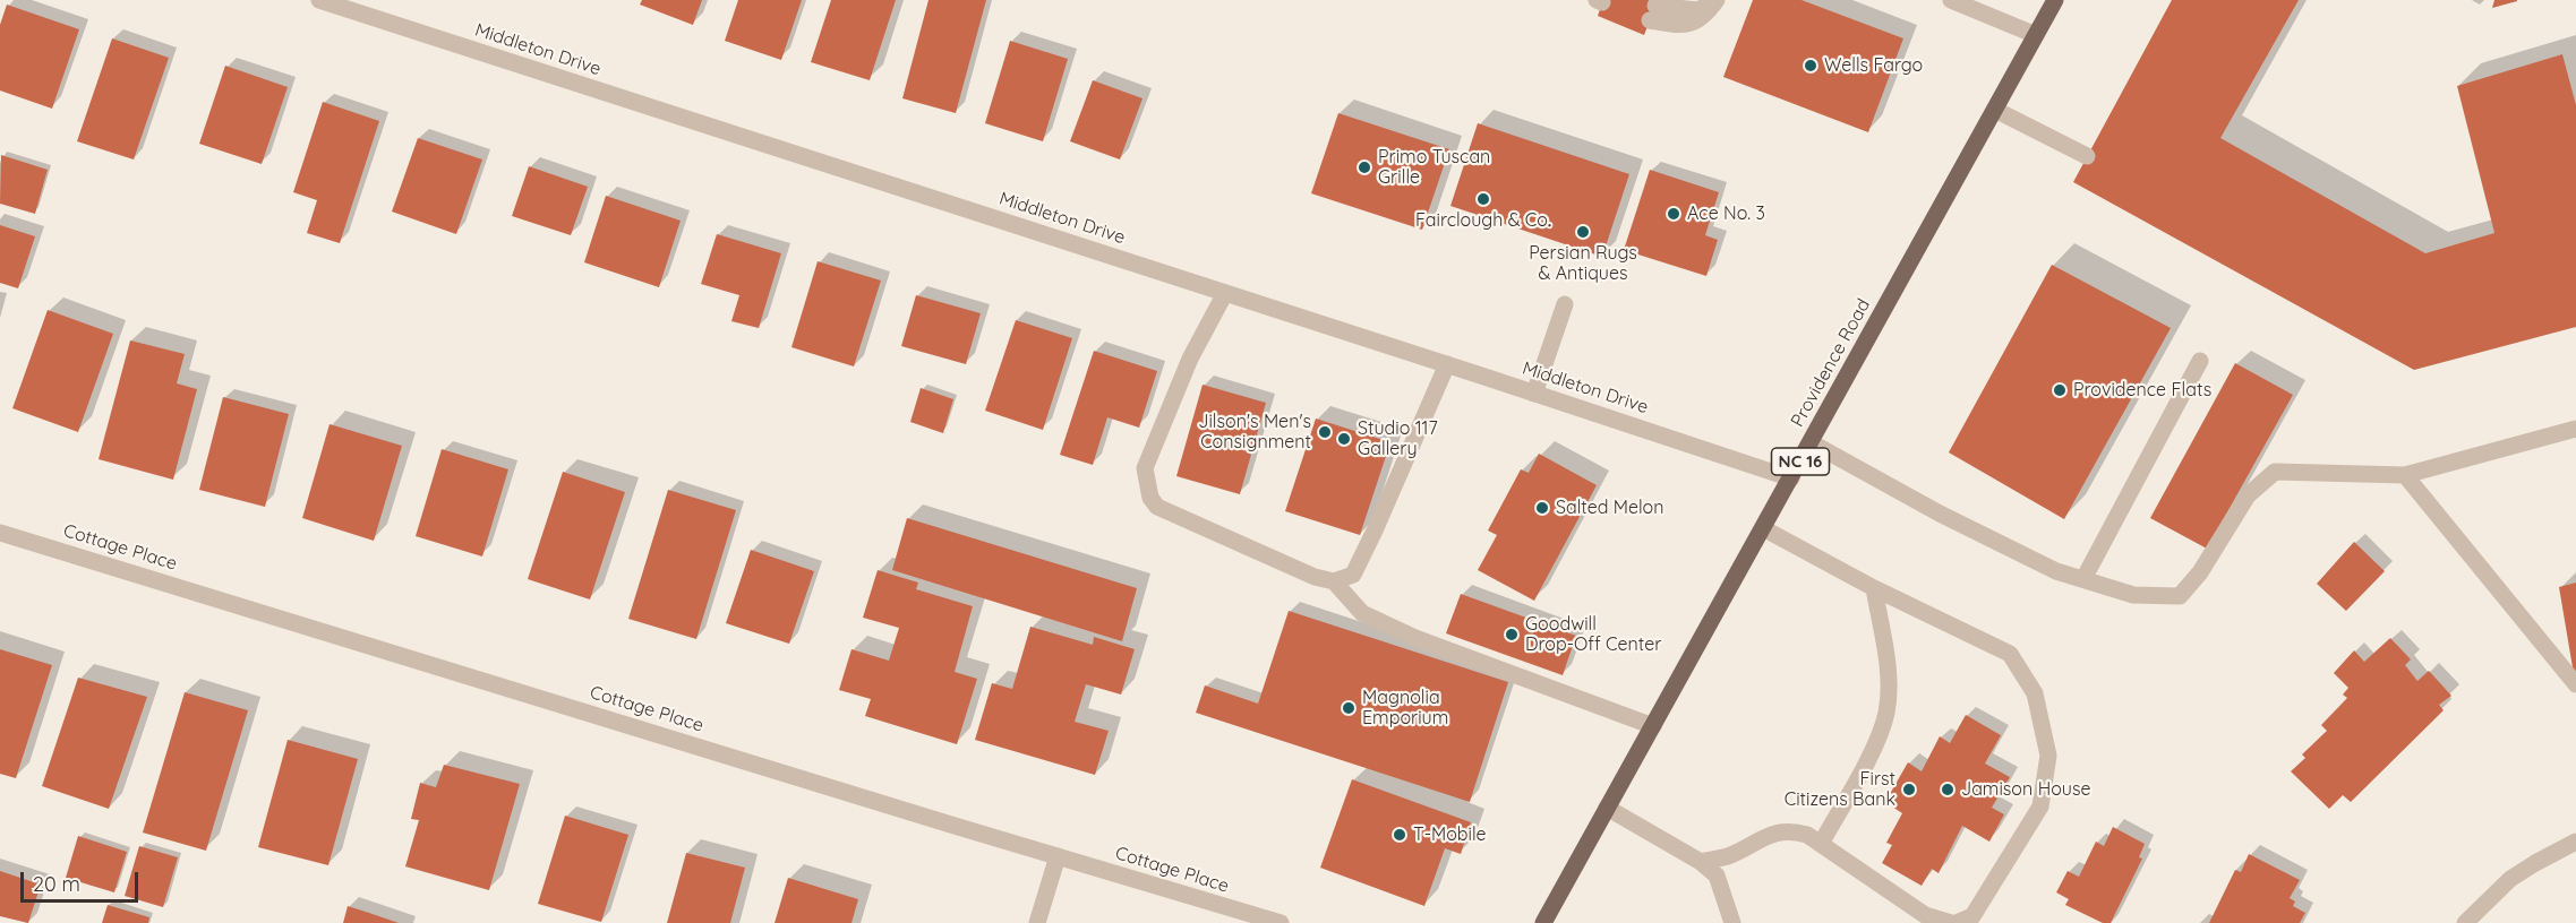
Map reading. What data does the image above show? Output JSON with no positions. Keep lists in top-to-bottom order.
{
  "streets": {
    "main road": ["Providence Road", "NC 16"],
    "street": ["Middleton Drive", "Cottage Place"]
  },
  "crossings": [
    ["Middleton Drive", "Providence Road"]
  ],
  "places": [
    "Wells Fargo",
    "Primo Tuscan Grille",
    "Fairclough & Co.",
    "Ace No. 3",
    "Persian Rugs & Antiques",
    "Providence Flats",
    "Jilson's Men's Consignment",
    "Studio 117 Gallery",
    "Salted Melon",
    "Goodwill Drop-Off Center",
    "Magnolia Emporium",
    "First Citizens Bank",
    "Jamison House",
    "T-Mobile"
  ],
  "scale_bar": "20 m"
}
